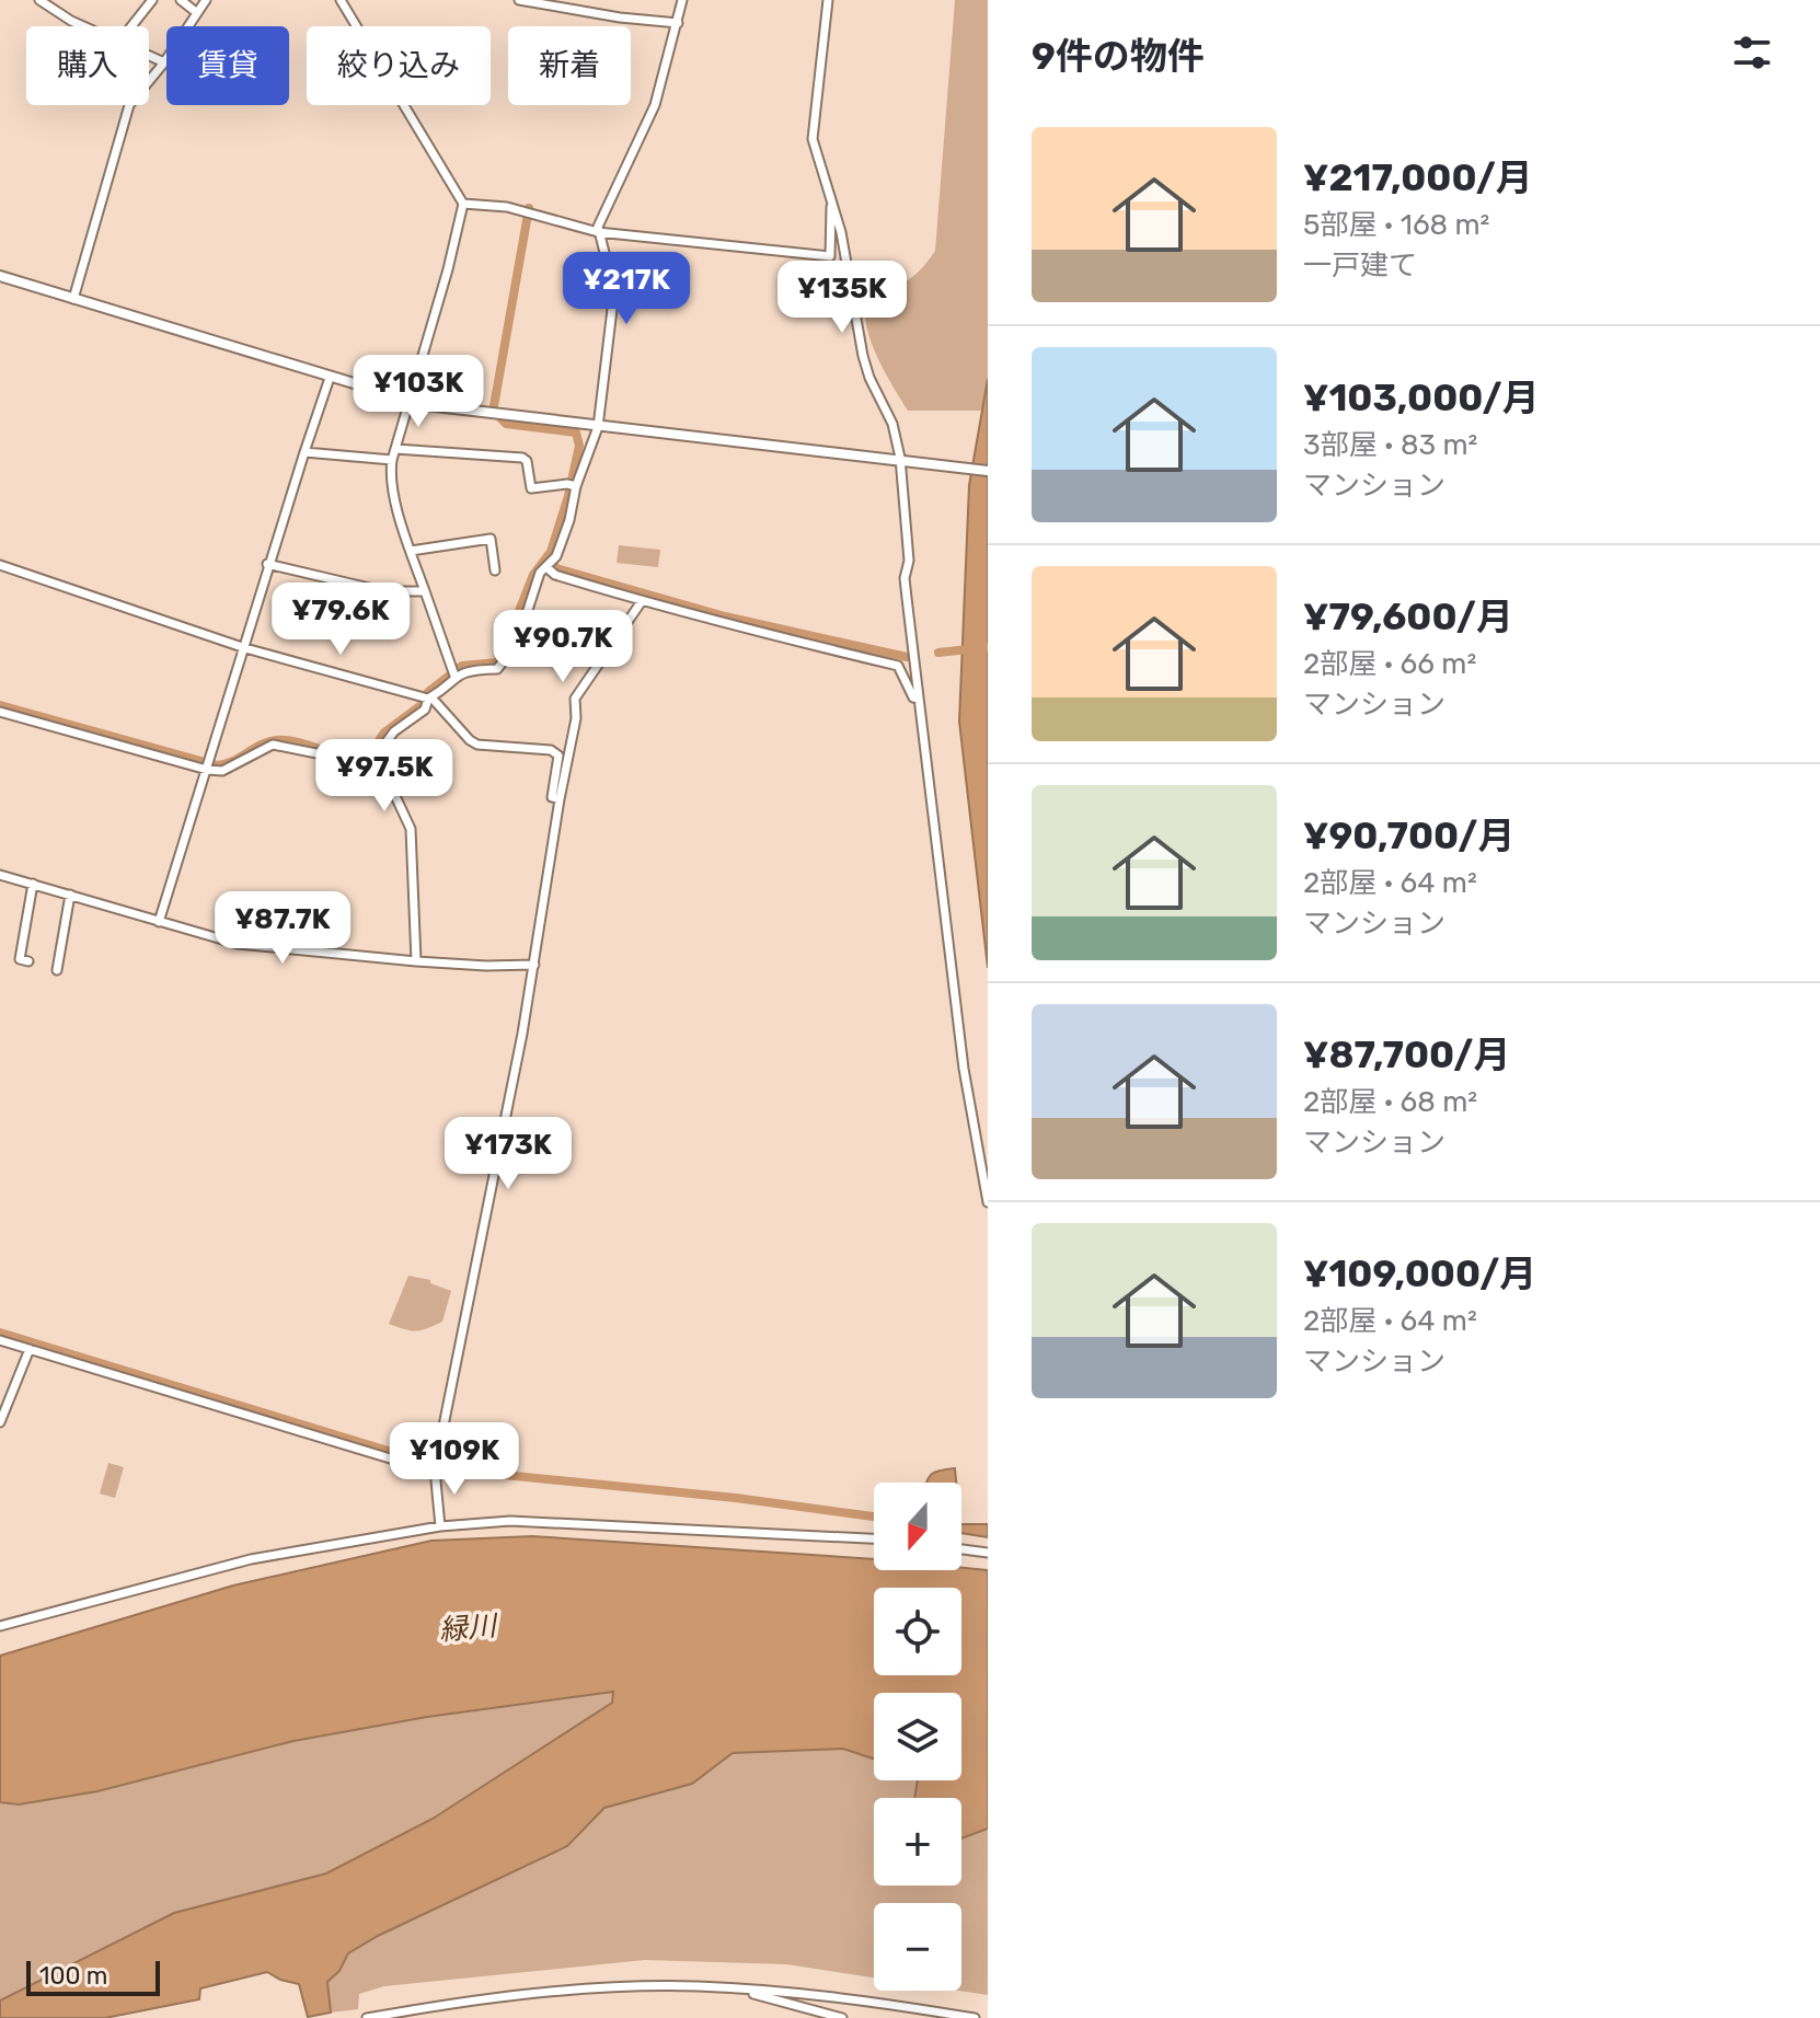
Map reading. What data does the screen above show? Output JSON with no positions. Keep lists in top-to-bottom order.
{
  "water": ["緑川"],
  "scale_bar": "100 m",
  "north": "bottom",
  "page": {
    "heading": "9件の物件",
    "chip": [
      "購入",
      "賃貸",
      "絞り込み",
      "新着"
    ],
    "list": [
      {
        "name": "¥217,000/月",
        "note": "5部屋 · 168 m² · 一戸建て"
      },
      {
        "name": "¥103,000/月",
        "note": "3部屋 · 83 m² · マンション"
      },
      {
        "name": "¥79,600/月",
        "note": "2部屋 · 66 m² · マンション"
      },
      {
        "name": "¥90,700/月",
        "note": "2部屋 · 64 m² · マンション"
      },
      {
        "name": "¥87,700/月",
        "note": "2部屋 · 68 m² · マンション"
      },
      {
        "name": "¥109,000/月",
        "note": "2部屋 · 64 m² · マンション"
      }
    ],
    "price": [
      "¥217K",
      "¥135K",
      "¥103K",
      "¥79.6K",
      "¥90.7K",
      "¥97.5K",
      "¥87.7K",
      "¥173K",
      "¥109K"
    ],
    "map_buttons": ["+", "−"],
    "scale": "100 m"
  }
}
